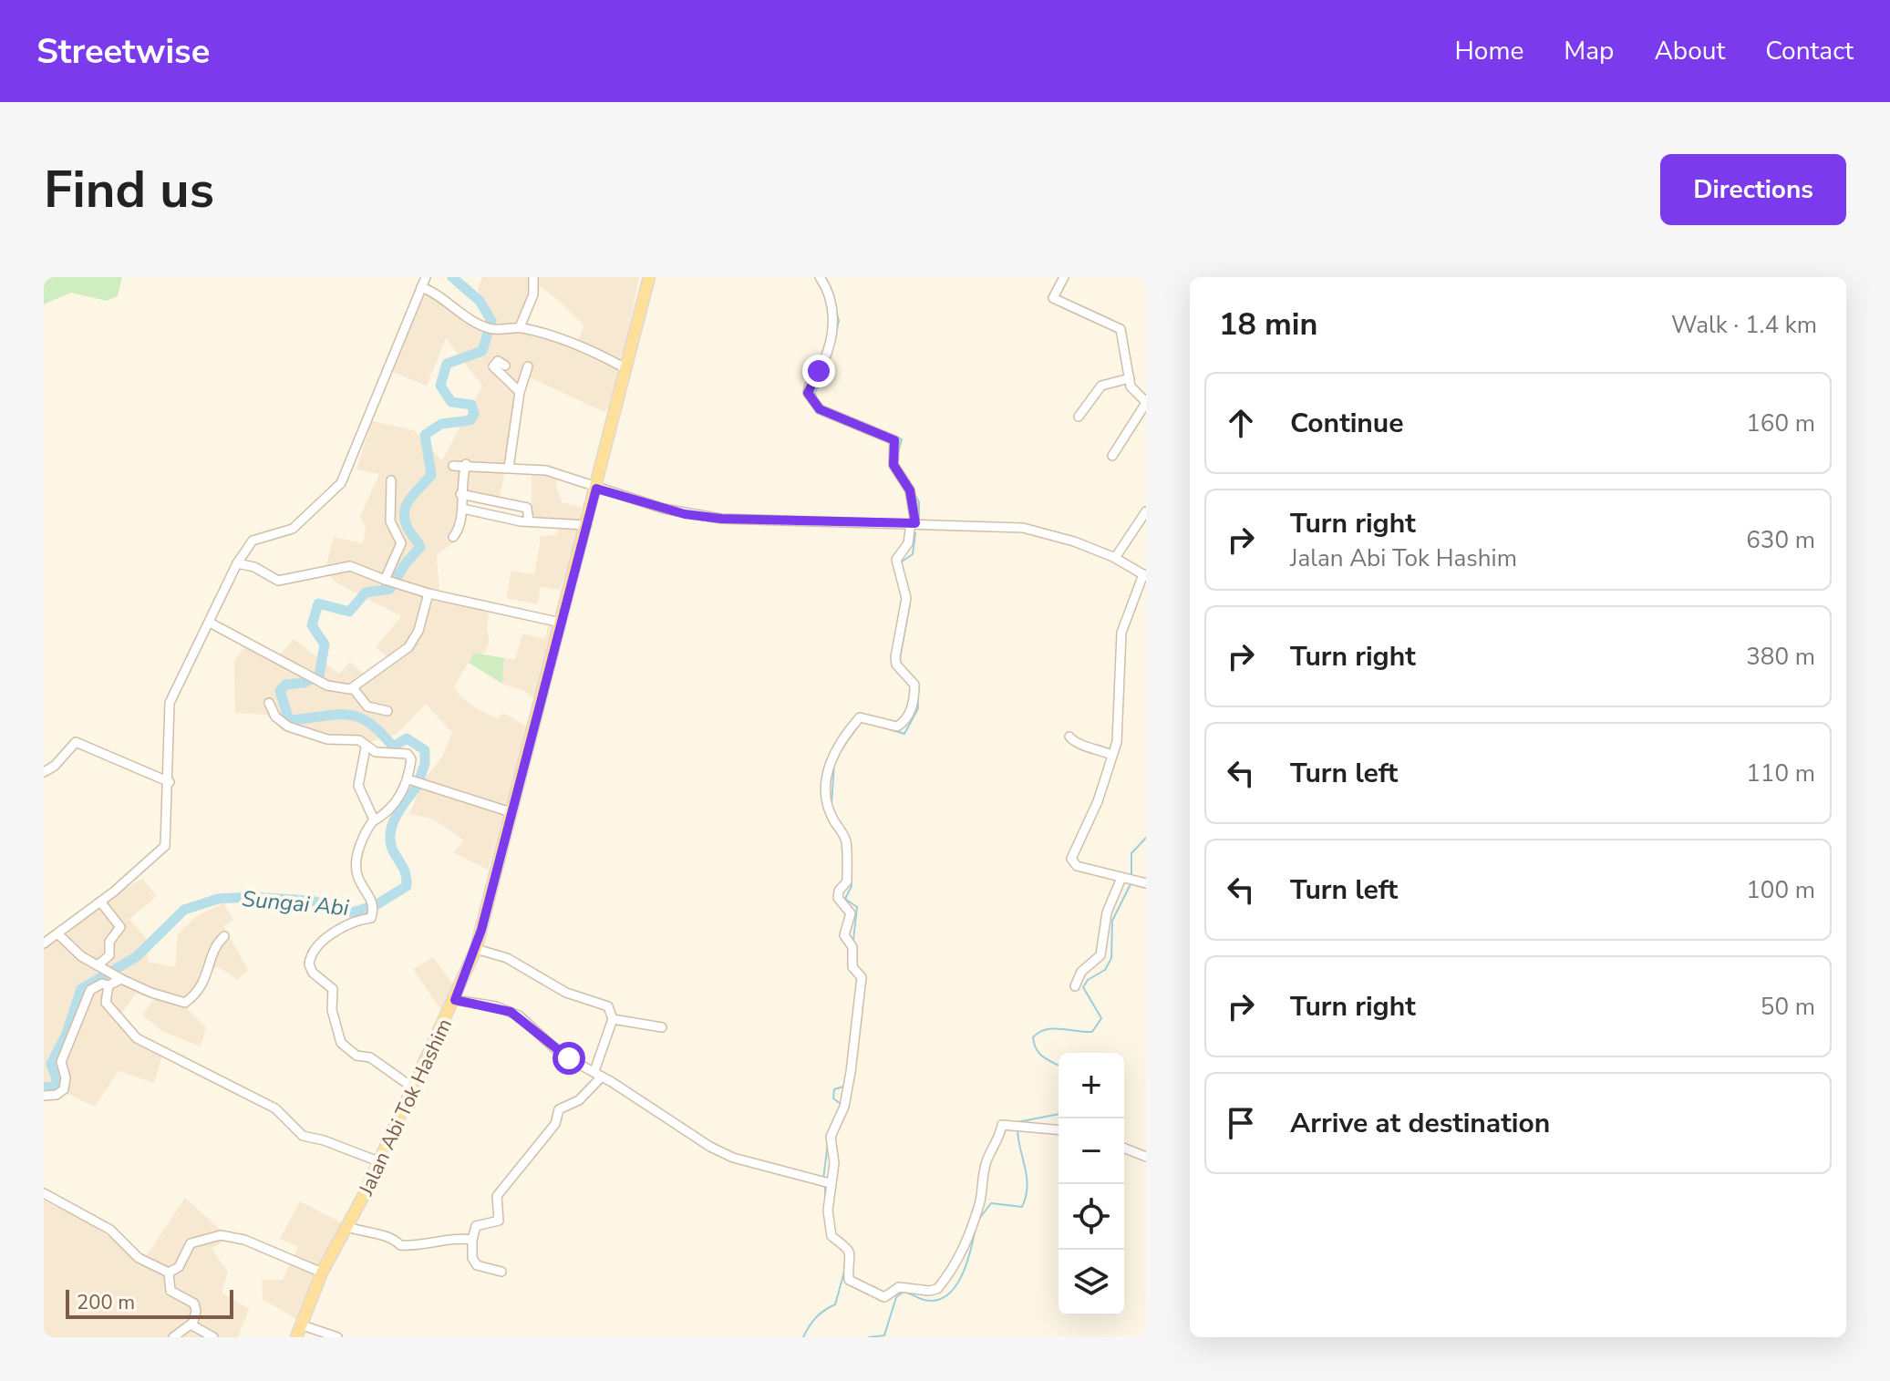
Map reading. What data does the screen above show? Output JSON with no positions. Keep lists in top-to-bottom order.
{
  "streets": {
    "main road": ["Jalan Abi Tok Hashim"]
  },
  "water": ["Sungai Abi"],
  "scale_bar": "200 m",
  "page": {
    "header": "Streetwise",
    "nav": [
      "Home",
      "Map",
      "About",
      "Contact"
    ],
    "buttons": "Directions",
    "title": "Find us",
    "heading": ["18 min", "Walk · 1.4 km"],
    "list": [
      ["Continue", "160 m"],
      ["Turn right", "Jalan Abi Tok Hashim", "630 m"],
      ["Turn right", "380 m"],
      ["Turn left", "110 m"],
      ["Turn left", "100 m"],
      ["Turn right", "50 m"],
      "Arrive at destination"
    ],
    "map_buttons": ["+", "−"],
    "scale": "200 m"
  }
}
